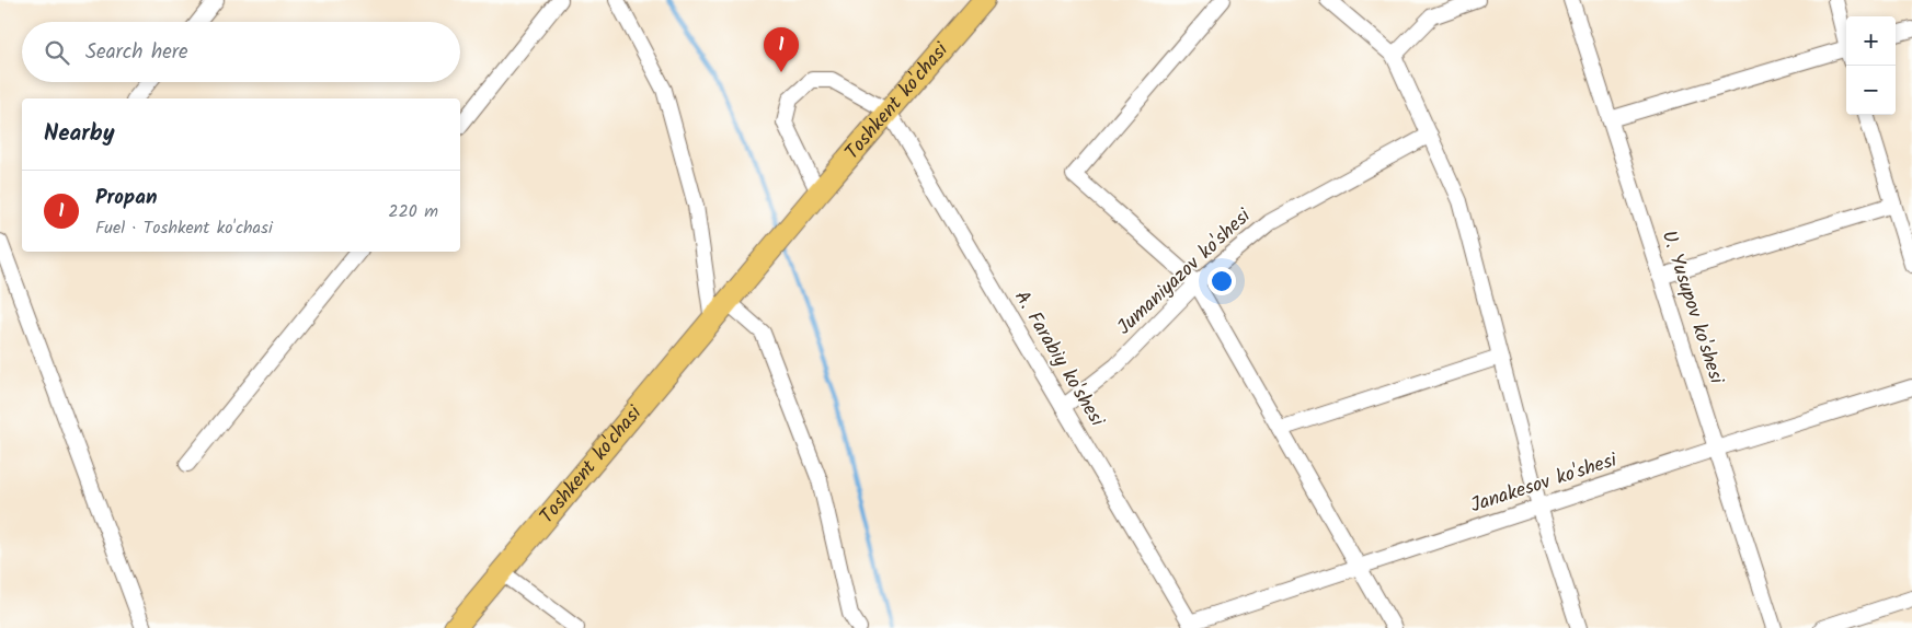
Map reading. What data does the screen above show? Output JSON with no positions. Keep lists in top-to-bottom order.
{
  "streets": {
    "highway": ["Toshkent ko'chasi"],
    "street": [
      "Jumaniyazov ko'shesi",
      "U. Yusupov ko'shesi",
      "A. Farabiy ko'shesi",
      "Janakesov ko'shesi"
    ]
  },
  "crossings": [
    ["Toshkent ko'chasi", "A. Farabiy ko'shesi"],
    ["Jumaniyazov ko'shesi", "A. Farabiy ko'shesi"],
    ["U. Yusupov ko'shesi", "Janakesov ko'shesi"],
    ["A. Farabiy ko'shesi", "Janakesov ko'shesi"]
  ],
  "page": {
    "map_buttons": ["+", "−"],
    "search": "Search here",
    "pins": "1",
    "heading": "Nearby",
    "list": [
      {
        "mark": "1",
        "name": "Propan",
        "note": "Fuel · Toshkent ko'chasi",
        "value": "220 m"
      }
    ]
  }
}
